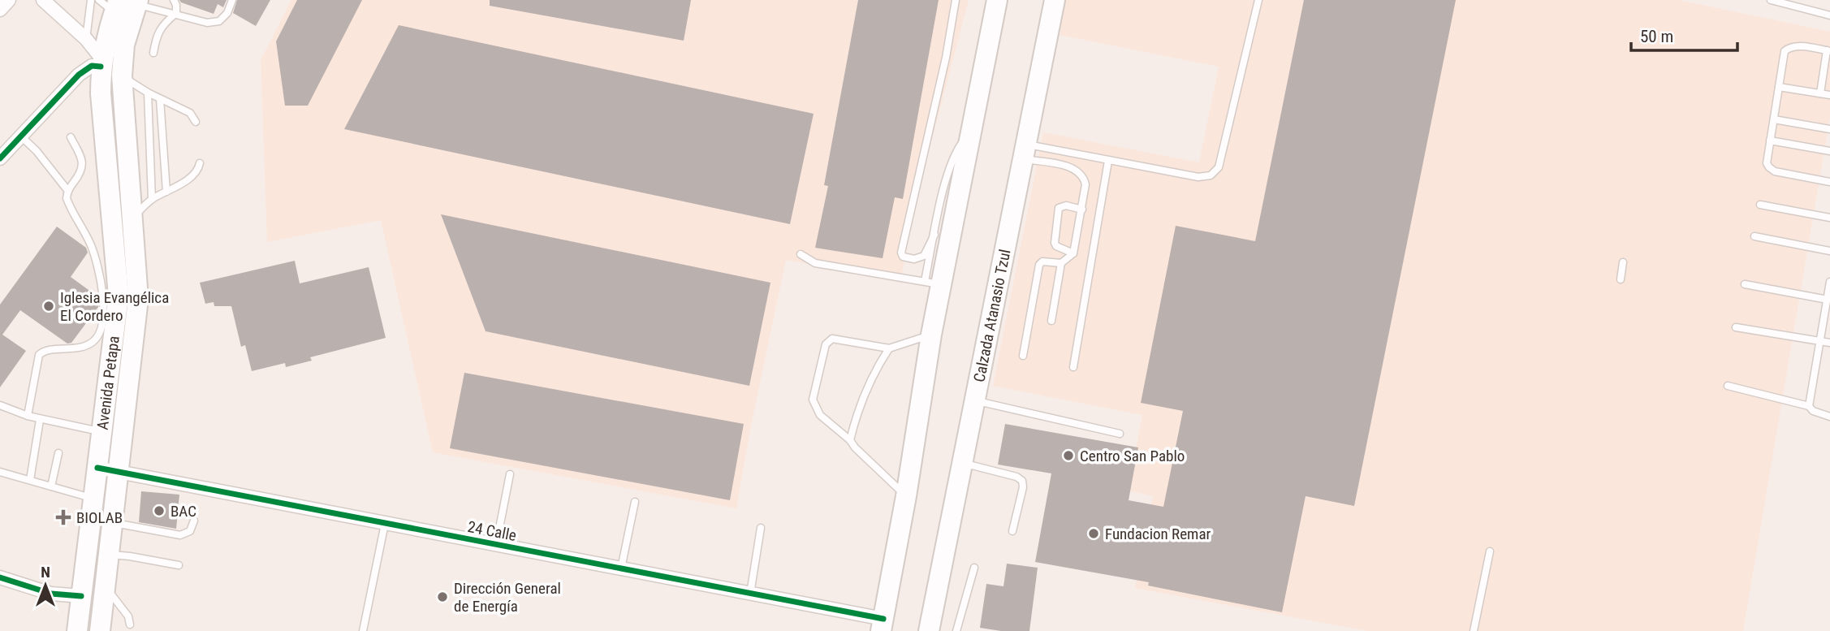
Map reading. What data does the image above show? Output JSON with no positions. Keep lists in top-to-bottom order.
{
  "streets": {
    "main road": ["Calzada Atanasio Tzul", "Avenida Petapa"],
    "street": ["24 Calle"]
  },
  "crossings": [
    ["Avenida Petapa", "24 Calle"]
  ],
  "places": {
    "other": [
      "Iglesia Evangélica El Cordero",
      "Centro San Pablo",
      "BAC",
      "Fundacion Remar",
      "Dirección General de Energía"
    ],
    "health": ["BIOLAB"]
  },
  "scale_bar": "50 m",
  "north": "top"
}
